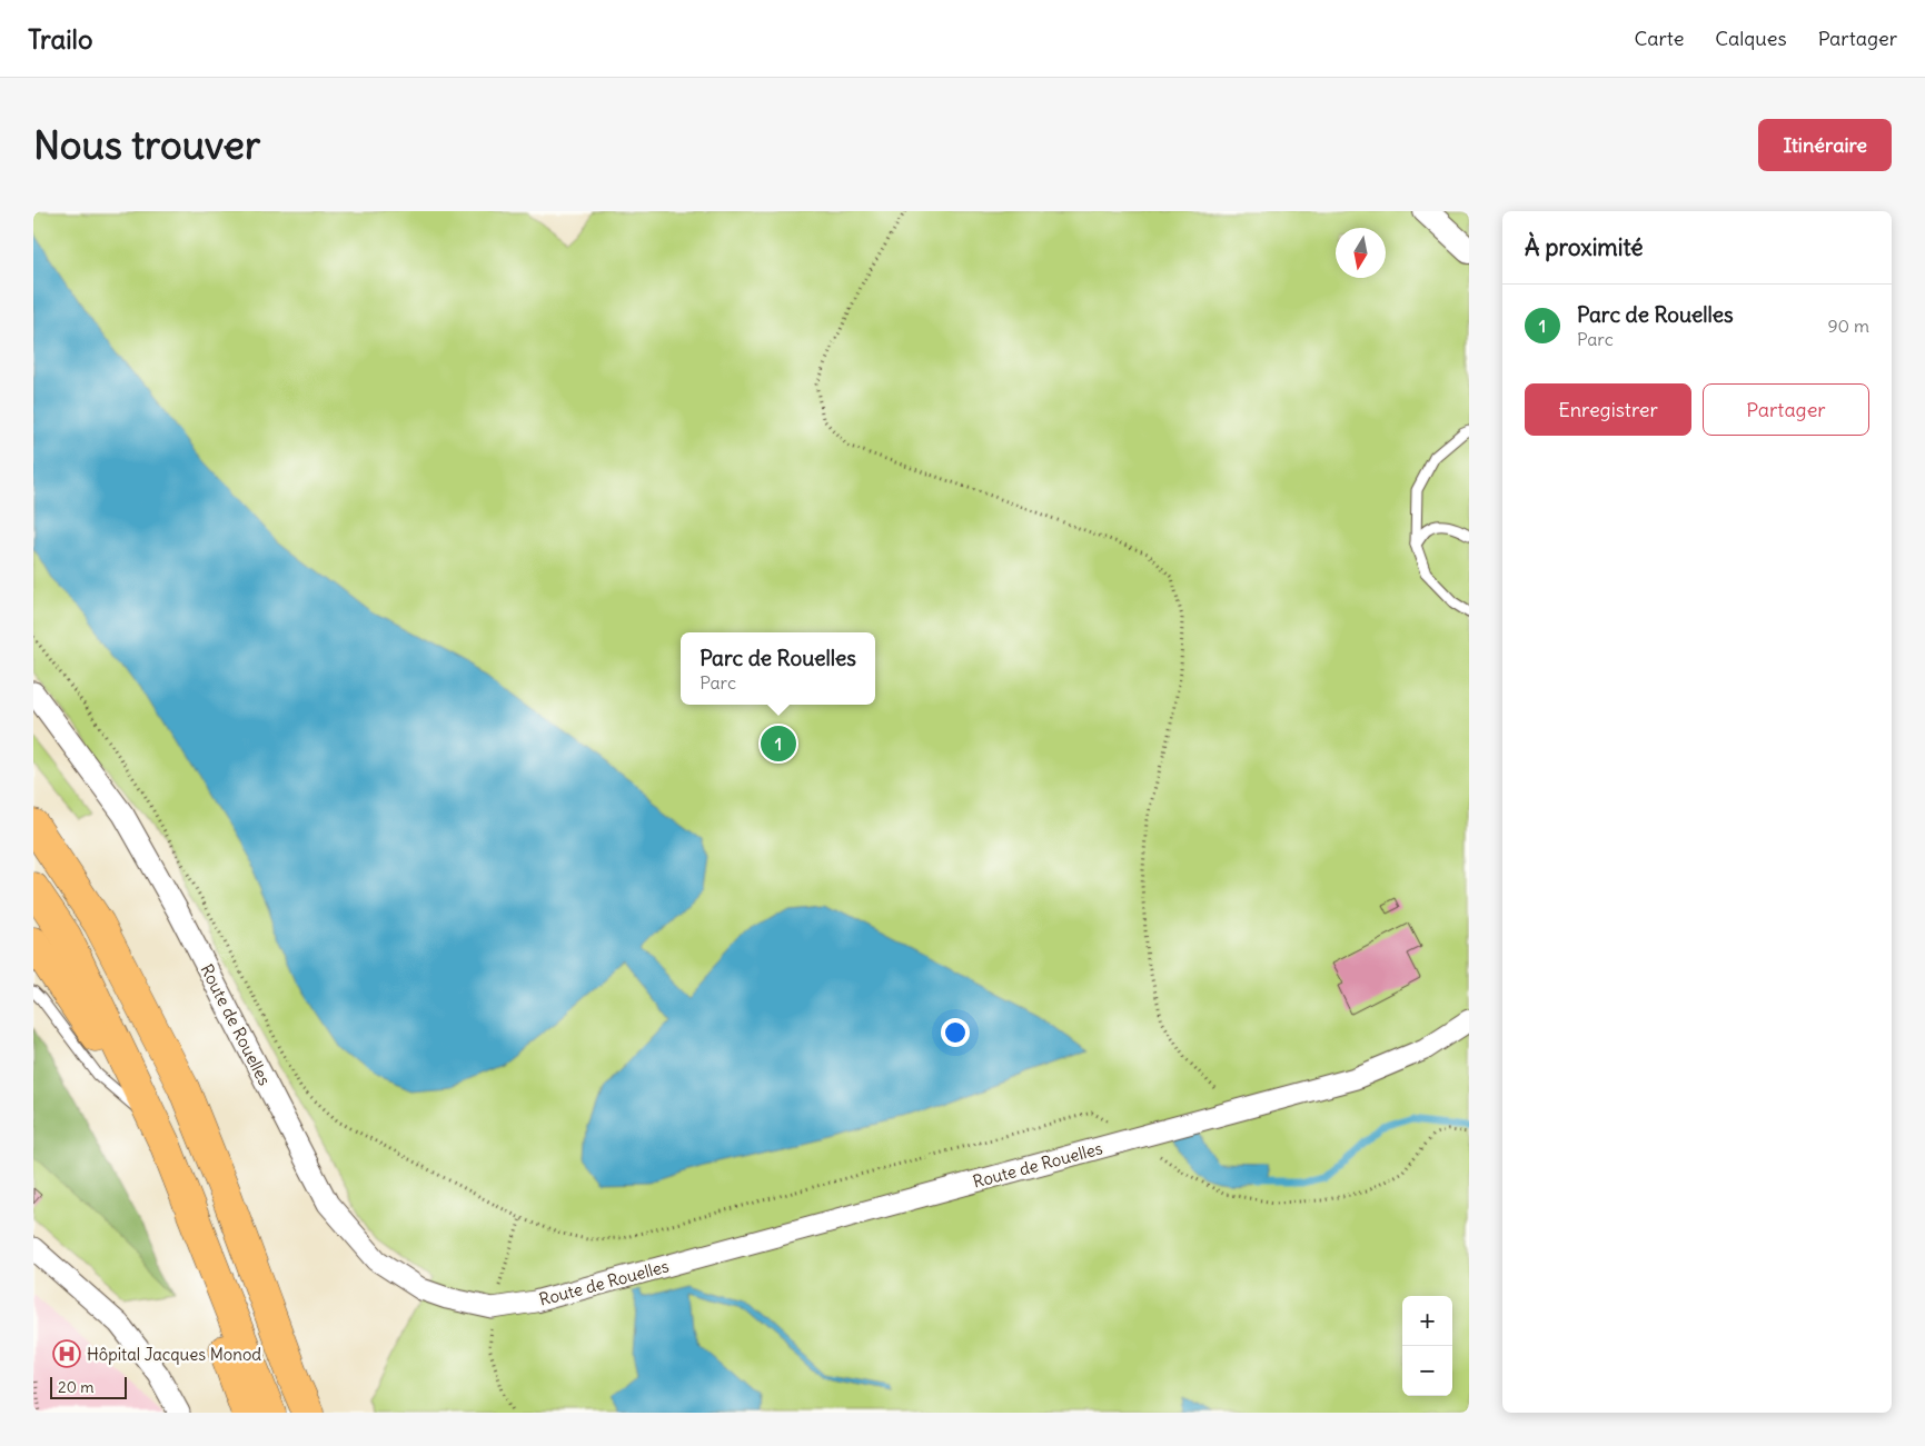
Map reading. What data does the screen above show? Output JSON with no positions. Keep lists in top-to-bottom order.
{
  "streets": {
    "street": ["Route de Rouelles"]
  },
  "places": {
    "hospital": ["Hôpital Jacques Monod"]
  },
  "scale_bar": "20 m",
  "north": "bottom",
  "page": {
    "header": "Trailo",
    "nav": ["Carte", "Calques", "Partager"],
    "buttons": [
      "Itinéraire",
      ["Enregistrer", "Partager"]
    ],
    "title": "Nous trouver",
    "heading": "À proximité",
    "list": [
      {
        "mark": "1",
        "name": "Parc de Rouelles",
        "note": "Parc",
        "value": "90 m"
      }
    ],
    "popup": ["Parc de Rouelles", "Parc"],
    "pins": "1",
    "map_buttons": ["+", "−"],
    "scale": "20 m"
  }
}
